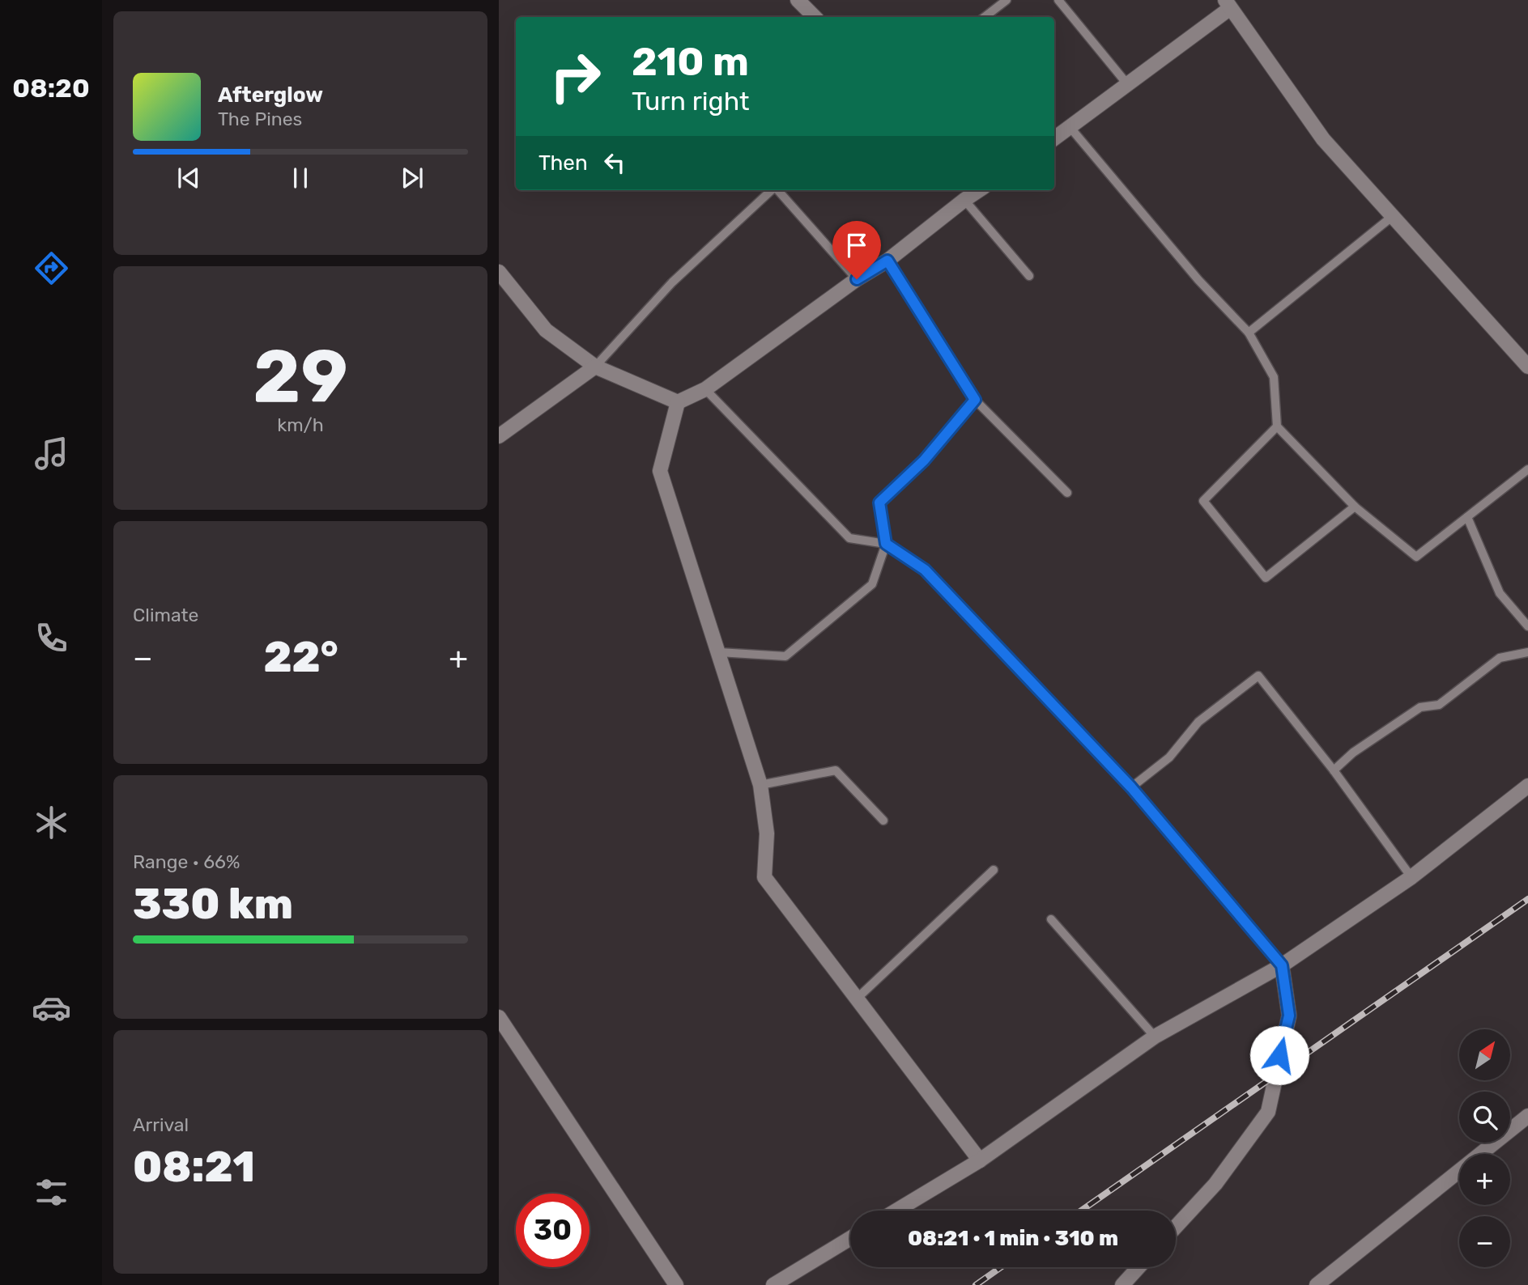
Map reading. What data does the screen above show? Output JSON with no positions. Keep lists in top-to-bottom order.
{
  "north": "top right",
  "page": {
    "tabs": "08:20",
    "turn": ["210 m", "Turn right"],
    "song": ["Afterglow", "The Pines"],
    "then": "Then",
    "tile": [
      ["29", "km/h"],
      "Climate",
      ["Range · 66%", "330 km"],
      ["Arrival", "08:21"]
    ],
    "heat": ["−", "22°", "+"],
    "map_buttons": ["+", "−"],
    "limit": "30",
    "trip": "08:21 · 1 min · 310 m"
  }
}
